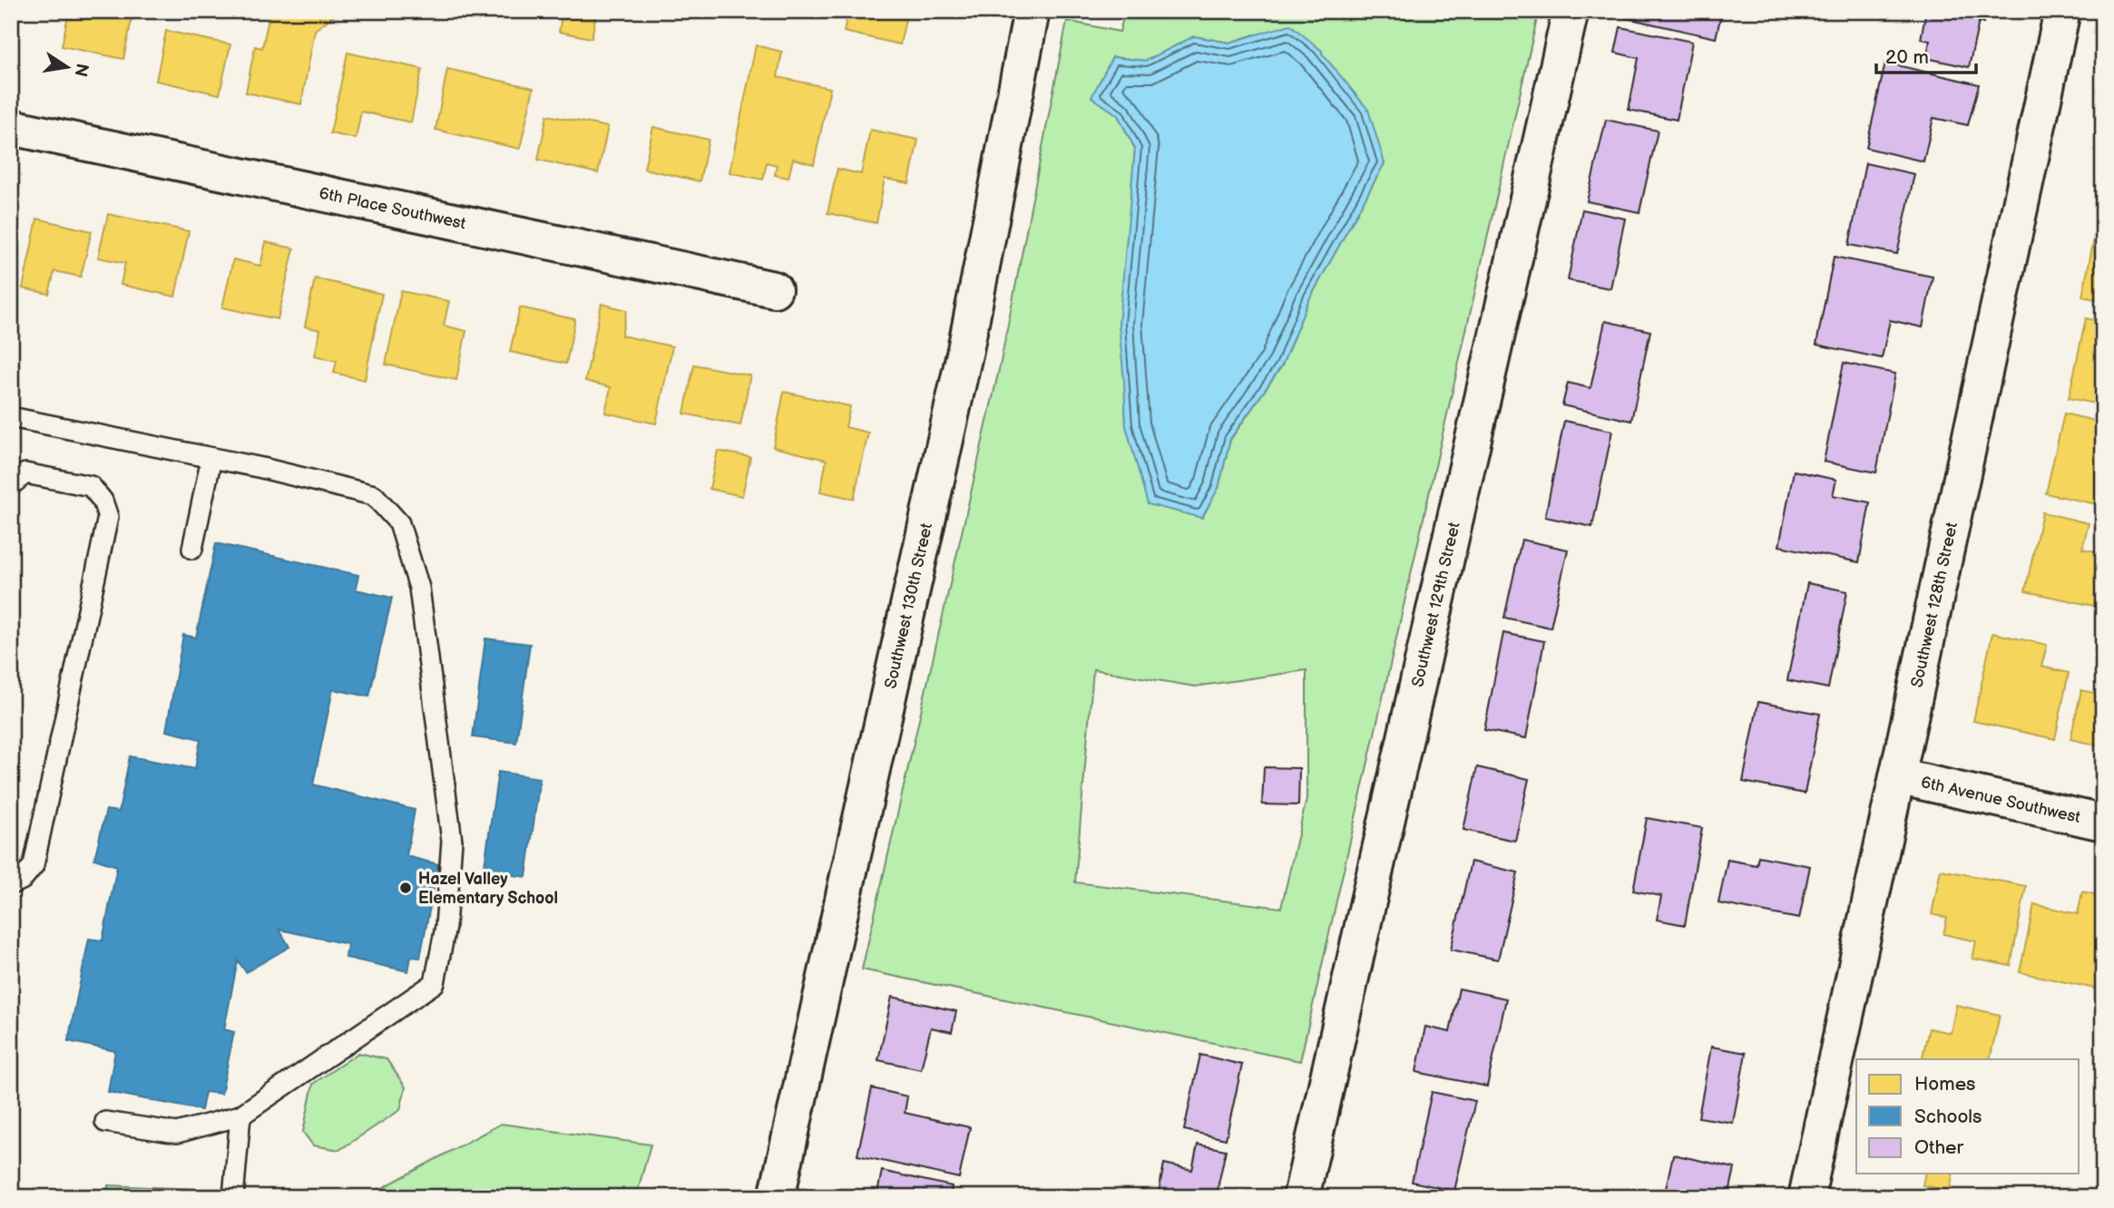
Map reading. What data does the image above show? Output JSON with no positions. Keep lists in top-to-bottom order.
{
  "streets": {
    "street": [
      "6th Place Southwest",
      "Southwest 129th Street",
      "Southwest 128th Street",
      "Southwest 130th Street",
      "6th Avenue Southwest"
    ]
  },
  "crossings": [
    ["Southwest 128th Street", "6th Avenue Southwest"]
  ],
  "places": ["Hazel Valley Elementary School"],
  "legend": ["Homes", "Schools", "Other"],
  "scale_bar": "20 m",
  "north": "right"
}
